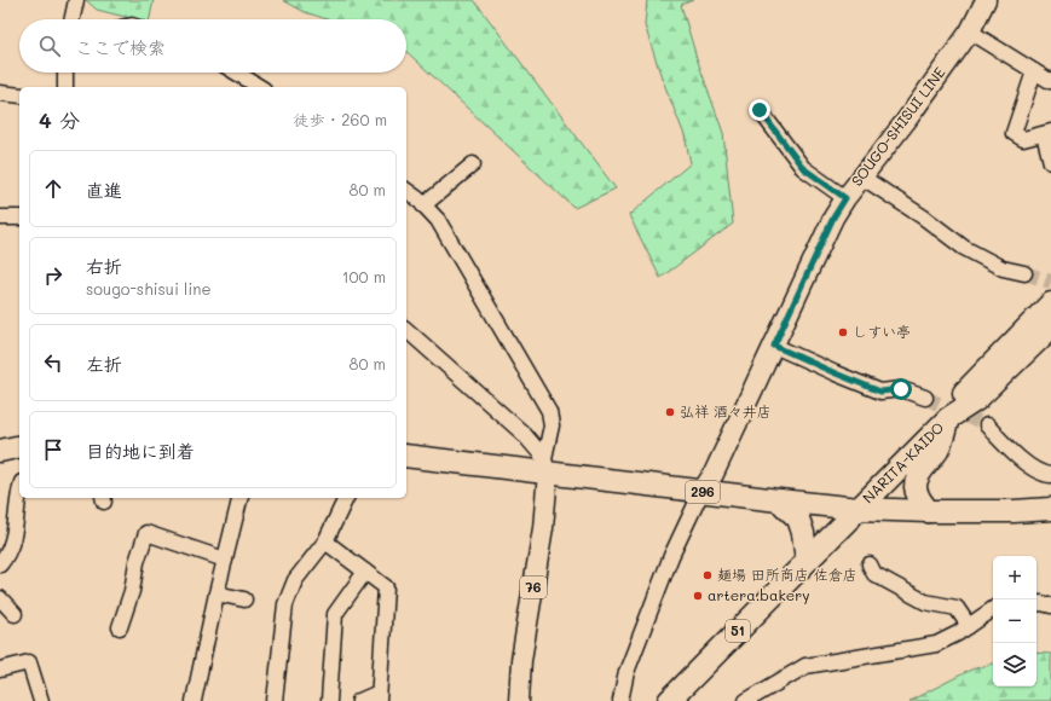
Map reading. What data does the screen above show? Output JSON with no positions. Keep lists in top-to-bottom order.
{
  "streets": {
    "highway": ["NARITA-KAIDO", "296", "51"],
    "main road": ["SOUGO-SHISUI LINE", "76"]
  },
  "crossings": [
    ["SOUGO-SHISUI LINE", "296"],
    ["NARITA-KAIDO", "296"],
    ["NARITA-KAIDO", "51"],
    ["296", "76"],
    ["296", "51"]
  ],
  "places": [
    "しすい亭",
    "弘祥 酒々井店",
    "麺場 田所商店 佐倉店",
    "artera.bakery"
  ],
  "page": {
    "search": "ここで検索",
    "heading": ["4 分", "徒歩 · 260 m"],
    "list": [
      ["直進", "80 m"],
      ["右折", "sougo-shisui line", "100 m"],
      ["左折", "80 m"],
      "目的地に到着"
    ],
    "map_buttons": ["+", "−"]
  }
}
